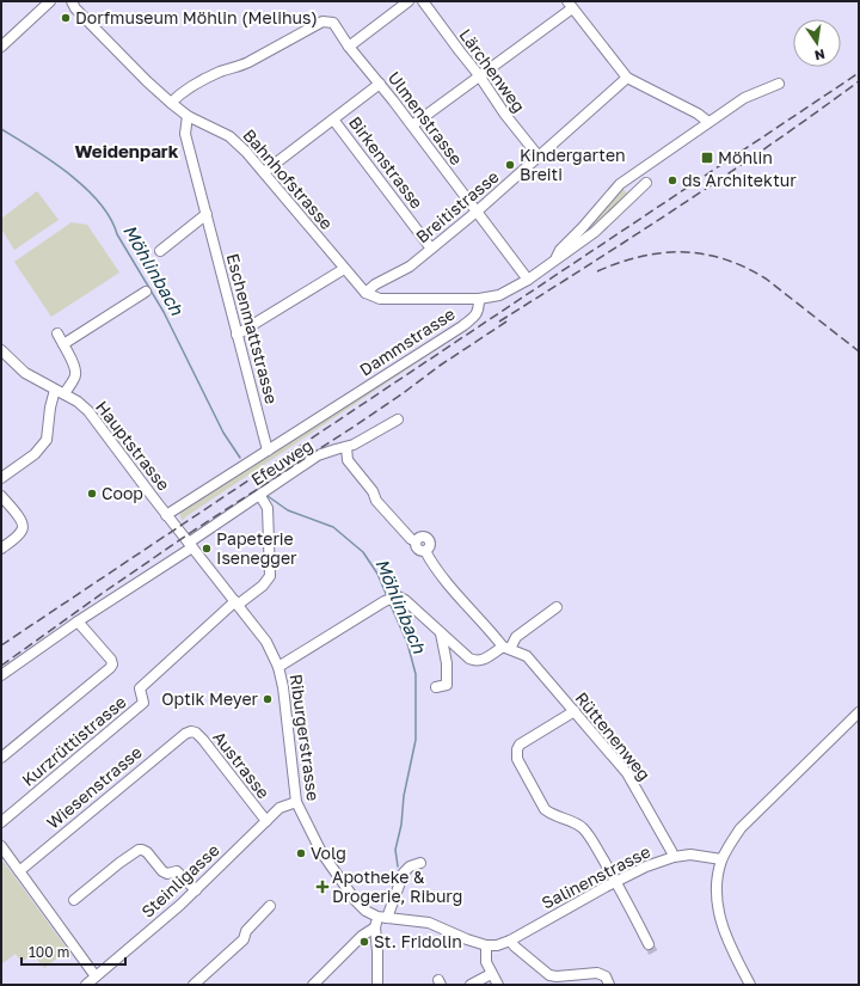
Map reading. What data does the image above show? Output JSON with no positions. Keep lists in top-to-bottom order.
{
  "streets": {
    "street": [
      "Lärchenweg",
      "Ulmenstrasse",
      "Birkenstrasse",
      "Bahnhofstrasse",
      "Breitistrasse",
      "Eschenmattstrasse",
      "Dammstrasse",
      "Hauptstrasse",
      "Efeuweg",
      "Rüttenenweg",
      "Riburgerstrasse",
      "Kurzrüttistrasse",
      "Austrasse",
      "Wiesenstrasse",
      "Salinenstrasse",
      "Steinligasse"
    ]
  },
  "crossings": [
    ["Lärchenweg", "Breitistrasse"],
    ["Ulmenstrasse", "Bahnhofstrasse"],
    ["Ulmenstrasse", "Breitistrasse"],
    ["Birkenstrasse", "Breitistrasse"],
    ["Bahnhofstrasse", "Breitistrasse"],
    ["Bahnhofstrasse", "Eschenmattstrasse"],
    ["Eschenmattstrasse", "Dammstrasse"],
    ["Dammstrasse", "Hauptstrasse"],
    ["Dammstrasse", "Riburgerstrasse"],
    ["Hauptstrasse", "Riburgerstrasse"],
    ["Efeuweg", "Riburgerstrasse"],
    ["Rüttenenweg", "Salinenstrasse"],
    ["Riburgerstrasse", "Kurzrüttistrasse"],
    ["Riburgerstrasse", "Salinenstrasse"],
    ["Riburgerstrasse", "Steinligasse"],
    ["Austrasse", "Wiesenstrasse"],
    ["Austrasse", "Steinligasse"]
  ],
  "districts": ["Weidenpark"],
  "water": ["Möhlinbach"],
  "places": {
    "other": [
      "Dorfmuseum Möhlin (Melihus)",
      "Kindergarten Breiti",
      "ds Architektur",
      "Coop",
      "Papeterie Isenegger",
      "Optik Meyer",
      "Volg",
      "St. Fridolin"
    ],
    "transit": ["Möhlin"],
    "health": ["Apotheke & Drogerie, Riburg"]
  },
  "scale_bar": "100 m",
  "north": "bottom"
}
